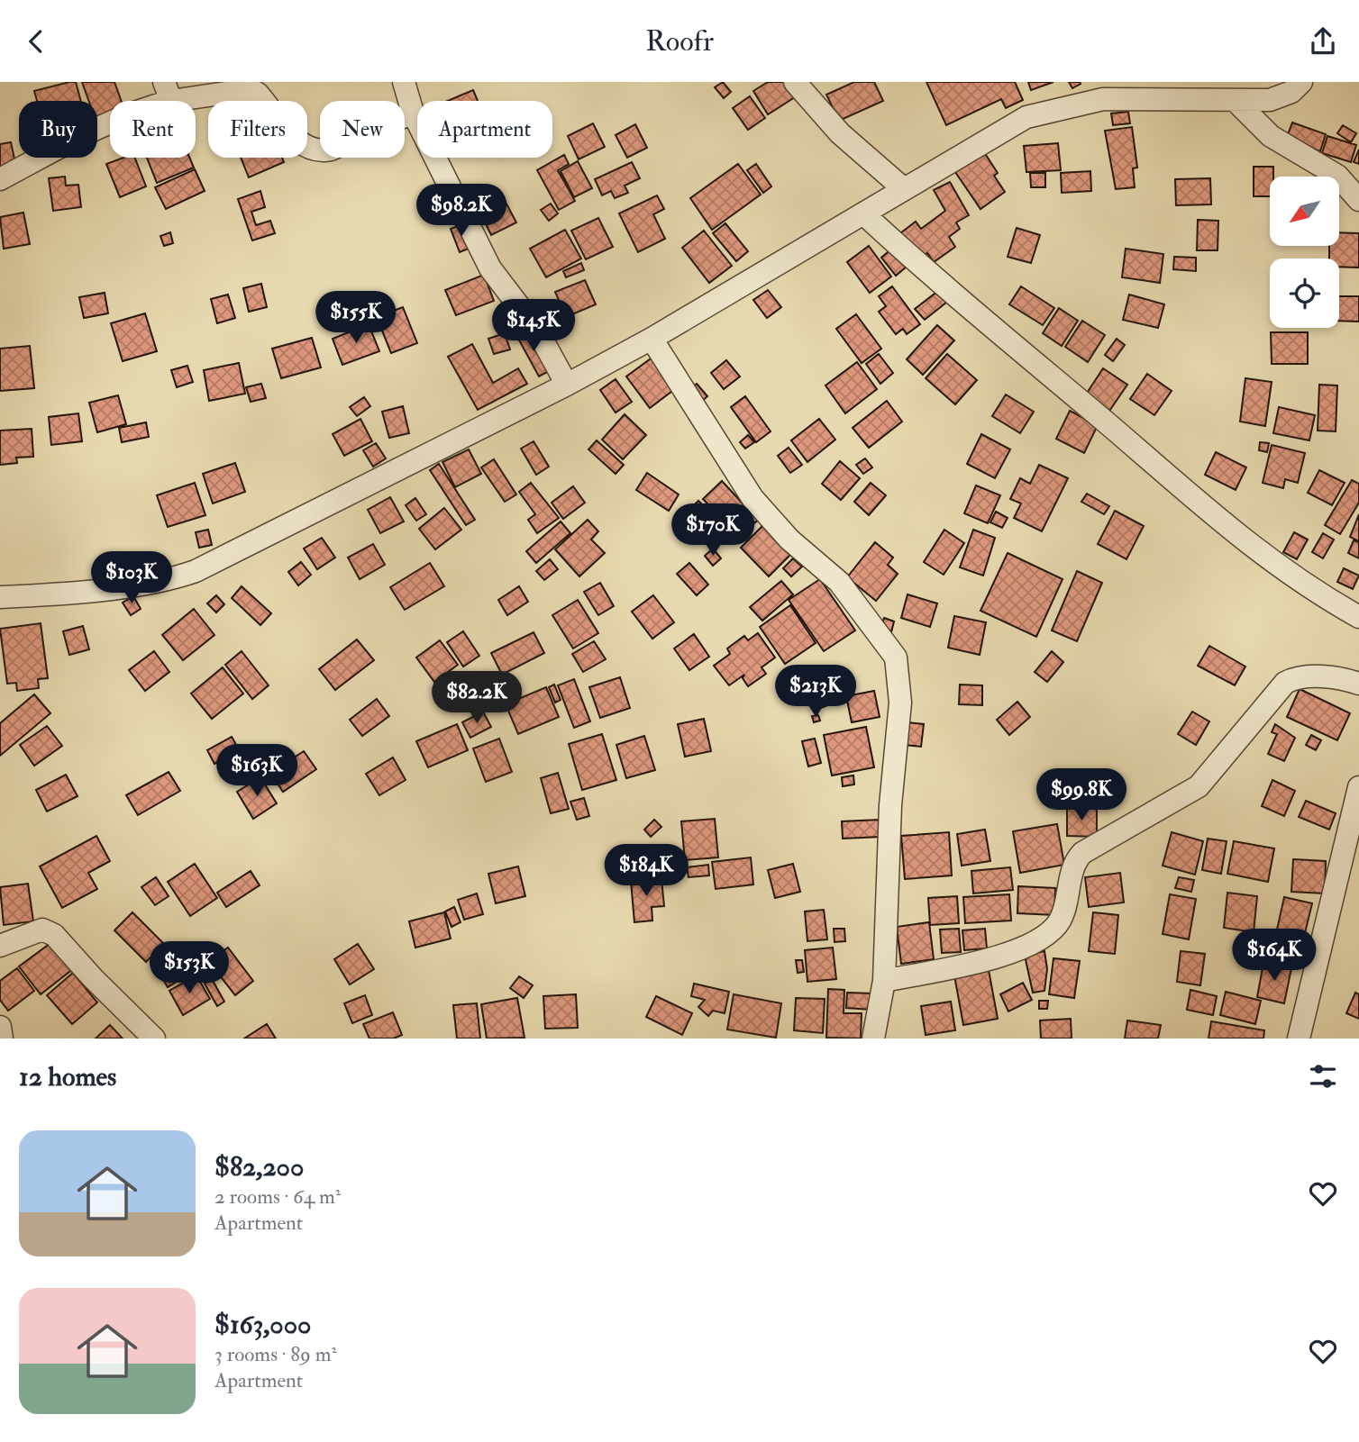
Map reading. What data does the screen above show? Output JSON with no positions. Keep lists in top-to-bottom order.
{
  "north": "bottom left",
  "page": {
    "header": "Roofr",
    "chip": [
      "Buy",
      "Rent",
      "Filters",
      "New",
      "Apartment"
    ],
    "price": [
      "$98.2K",
      "$155K",
      "$145K",
      "$170K",
      "$103K",
      "$213K",
      "$82.2K",
      "$163K",
      "$99.8K",
      "$184K",
      "$164K",
      "$153K"
    ],
    "heading": "12 homes",
    "list": [
      {
        "name": "$82,200",
        "note": "2 rooms · 64 m² · Apartment"
      },
      {
        "name": "$163,000",
        "note": "3 rooms · 89 m² · Apartment"
      }
    ]
  }
}
